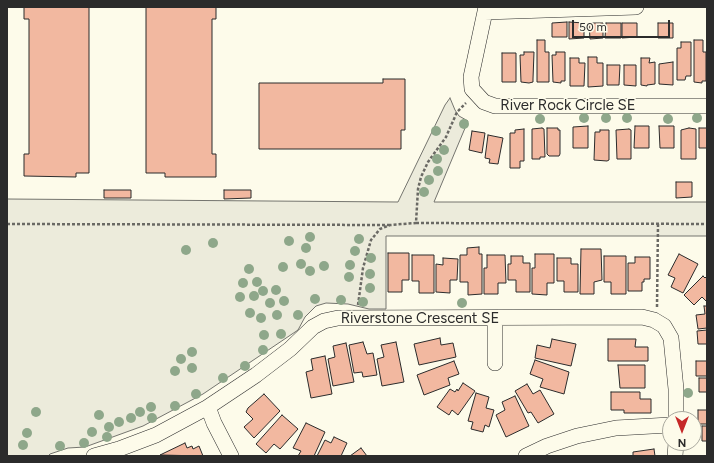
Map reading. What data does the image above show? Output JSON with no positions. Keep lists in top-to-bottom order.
{
  "streets": {
    "street": ["River Rock Circle SE", "Riverstone Crescent SE"]
  },
  "scale_bar": "50 m",
  "north": "bottom"
}
